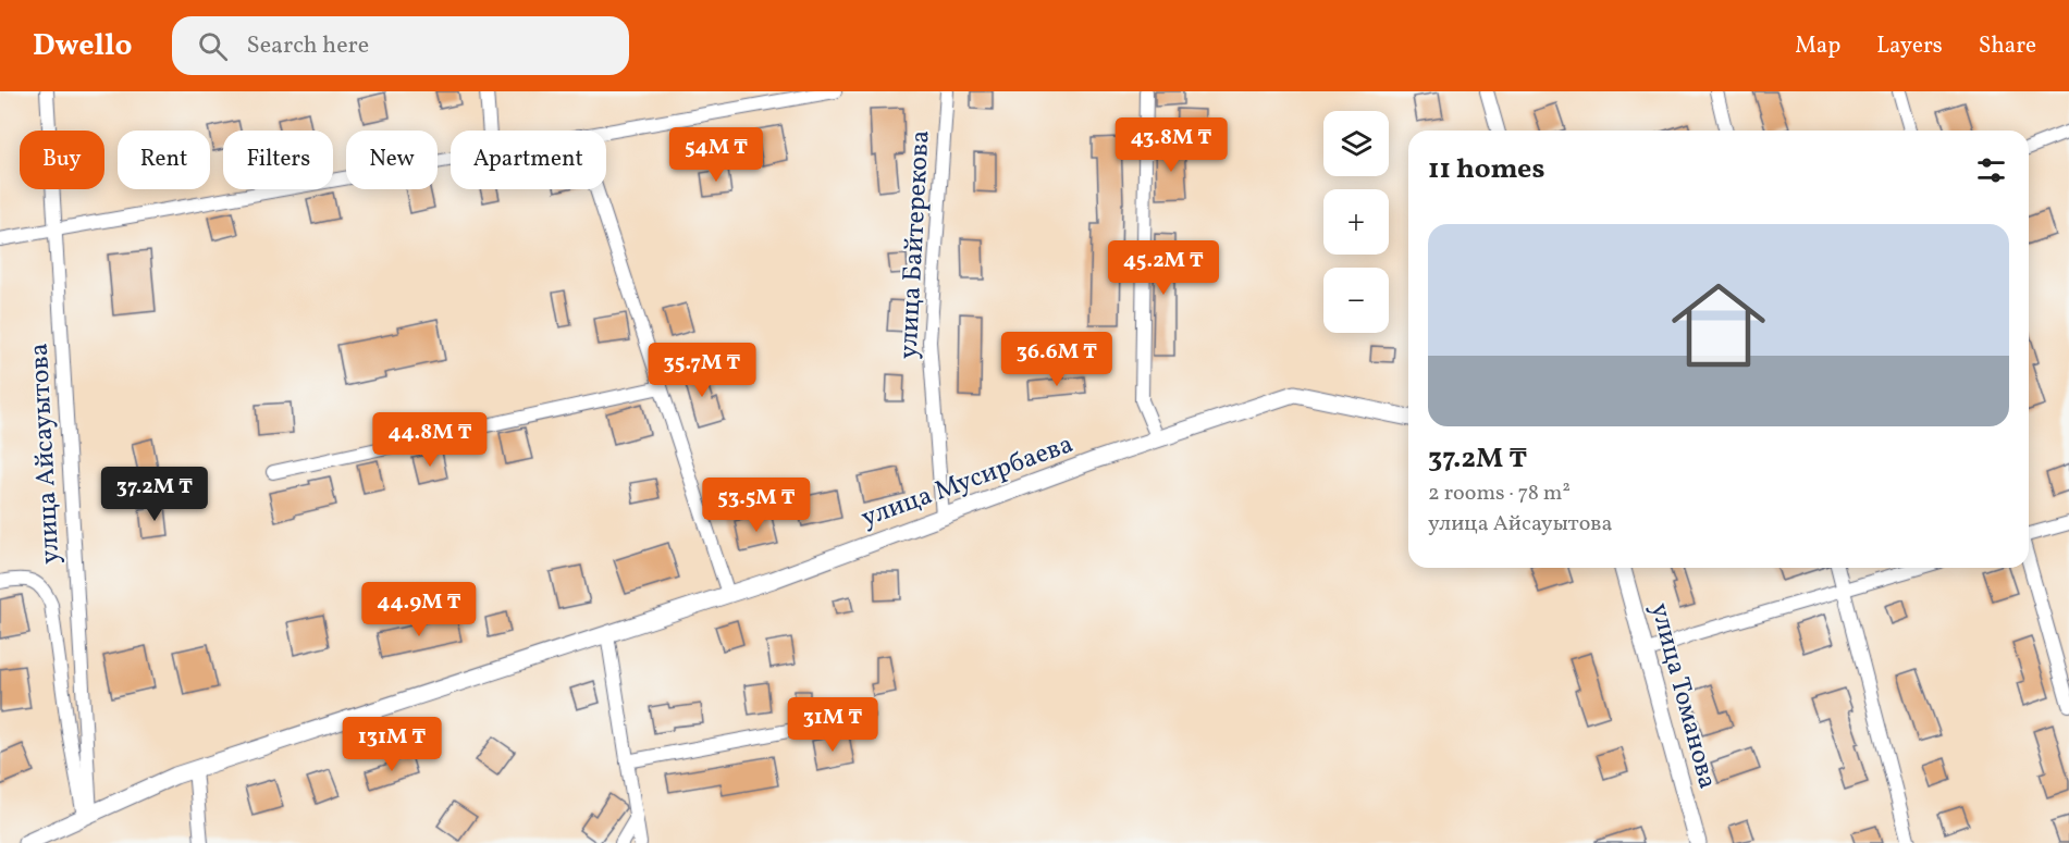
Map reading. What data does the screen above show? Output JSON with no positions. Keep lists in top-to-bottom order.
{
  "streets": {
    "street": [
      "улица Байтерекова",
      "улица Айсауытова",
      "улица Мусирбаева",
      "улица Томанова"
    ]
  },
  "crossings": [
    ["улица Байтерекова", "улица Мусирбаева"],
    ["улица Айсауытова", "улица Мусирбаева"]
  ],
  "page": {
    "header": "Dwello",
    "search": "Search here",
    "nav": ["Map", "Layers", "Share"],
    "map_buttons": ["+", "−"],
    "price": [
      "43.8M ₸",
      "54M ₸",
      "45.2M ₸",
      "36.6M ₸",
      "35.7M ₸",
      "44.8M ₸",
      "37.2M ₸",
      "53.5M ₸",
      "44.9M ₸",
      "31M ₸",
      "131M ₸"
    ],
    "chip": [
      "Buy",
      "Rent",
      "Filters",
      "New",
      "Apartment"
    ],
    "heading": "11 homes",
    "list": [
      {
        "name": "37.2M ₸",
        "note": "2 rooms · 78 m² · улица Айсауытова"
      }
    ]
  }
}
